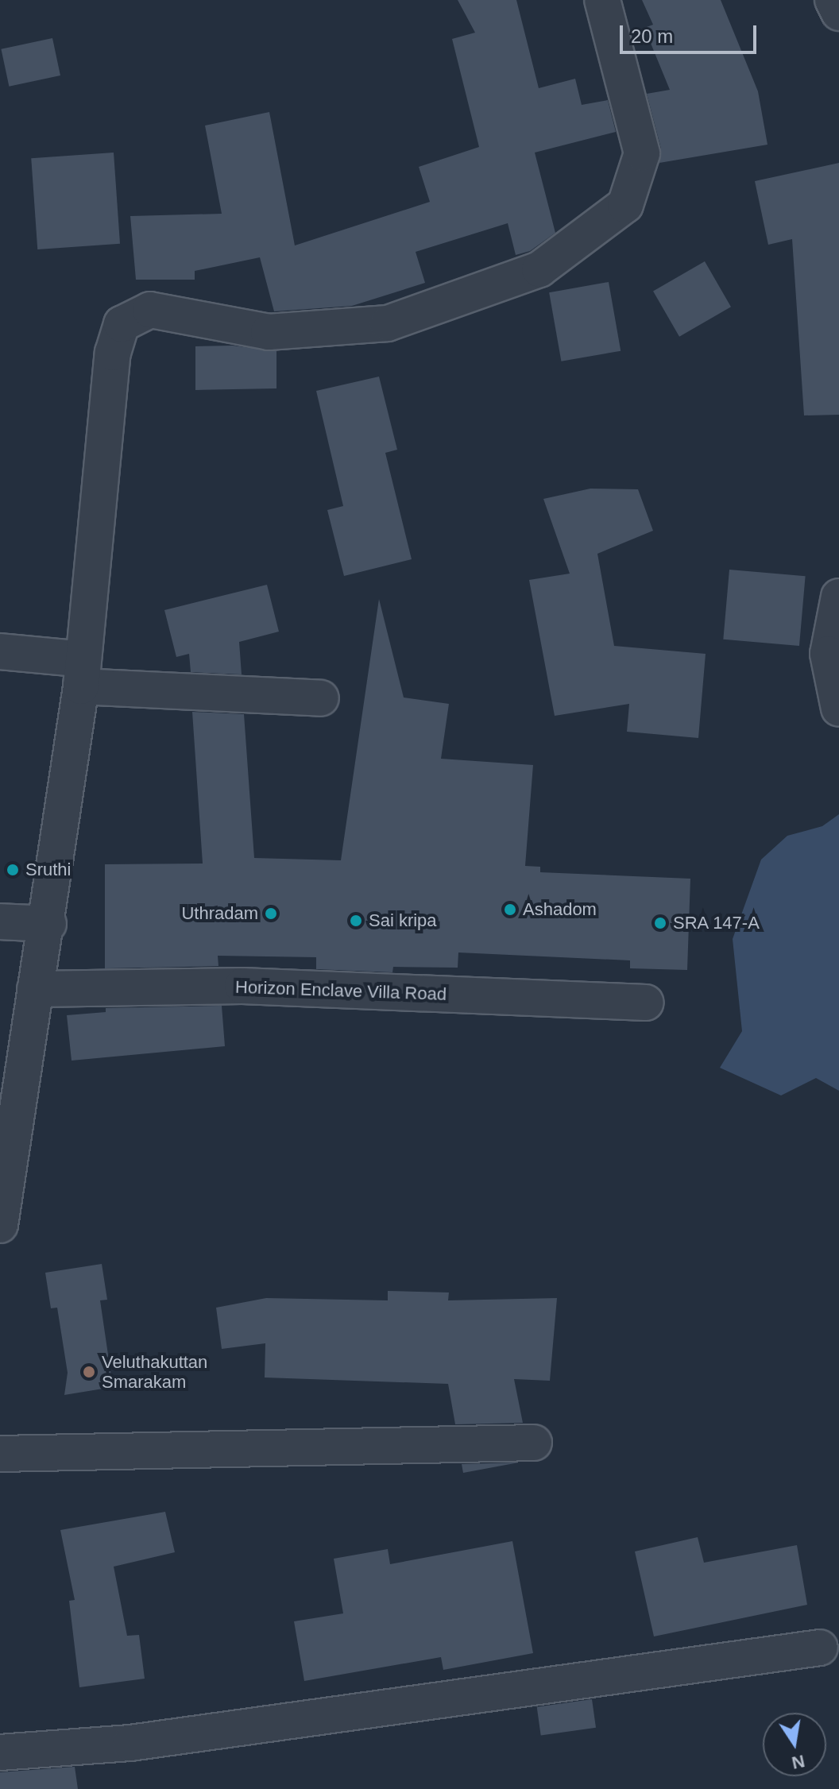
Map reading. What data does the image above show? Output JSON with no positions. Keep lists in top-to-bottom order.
{
  "streets": {
    "street": ["Horizon Enclave Villa Road"]
  },
  "places": [
    "Sruthi",
    "Ashadom",
    "Uthradam",
    "Sai kripa",
    "SRA 147-A",
    "Veluthakuttan Smarakam"
  ],
  "scale_bar": "20 m",
  "north": "bottom"
}
